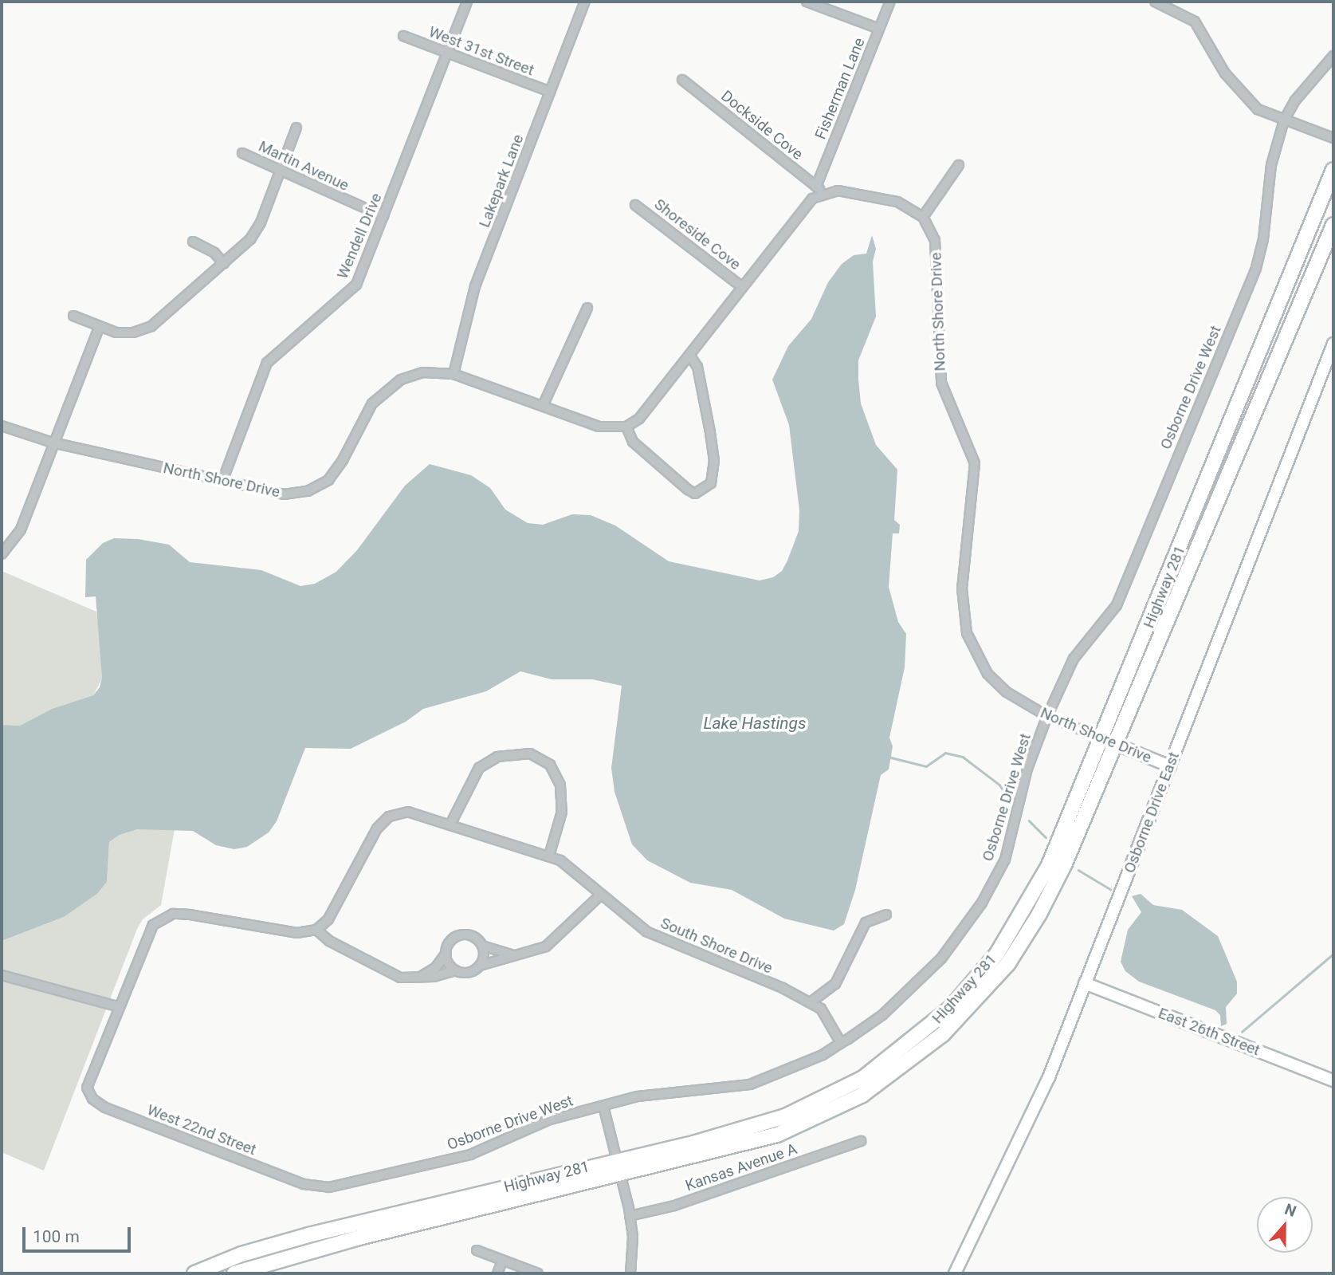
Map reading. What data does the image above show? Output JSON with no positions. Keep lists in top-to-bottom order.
{
  "streets": {
    "highway": ["Highway 281"],
    "street": [
      "West 31st Street",
      "Fisherman Lane",
      "Dockside Cove",
      "Martin Avenue",
      "Lakepark Lane",
      "Shoreside Cove",
      "Wendell Drive",
      "North Shore Drive",
      "Osborne Drive West",
      "Osborne Drive East",
      "South Shore Drive",
      "East 26th Street",
      "West 22nd Street",
      "Kansas Avenue A"
    ]
  },
  "crossings": [
    ["West 31st Street", "Lakepark Lane"],
    ["West 31st Street", "Wendell Drive"],
    ["Fisherman Lane", "Dockside Cove"],
    ["Martin Avenue", "Wendell Drive"],
    ["Lakepark Lane", "North Shore Drive"],
    ["Wendell Drive", "North Shore Drive"],
    ["North Shore Drive", "Osborne Drive West"],
    ["North Shore Drive", "Highway 281"],
    ["North Shore Drive", "Osborne Drive East"],
    ["Osborne Drive West", "South Shore Drive"],
    ["Osborne Drive West", "West 22nd Street"],
    ["Osborne Drive East", "East 26th Street"]
  ],
  "water": ["Lake Hastings"],
  "scale_bar": "100 m",
  "north": "top"
}
